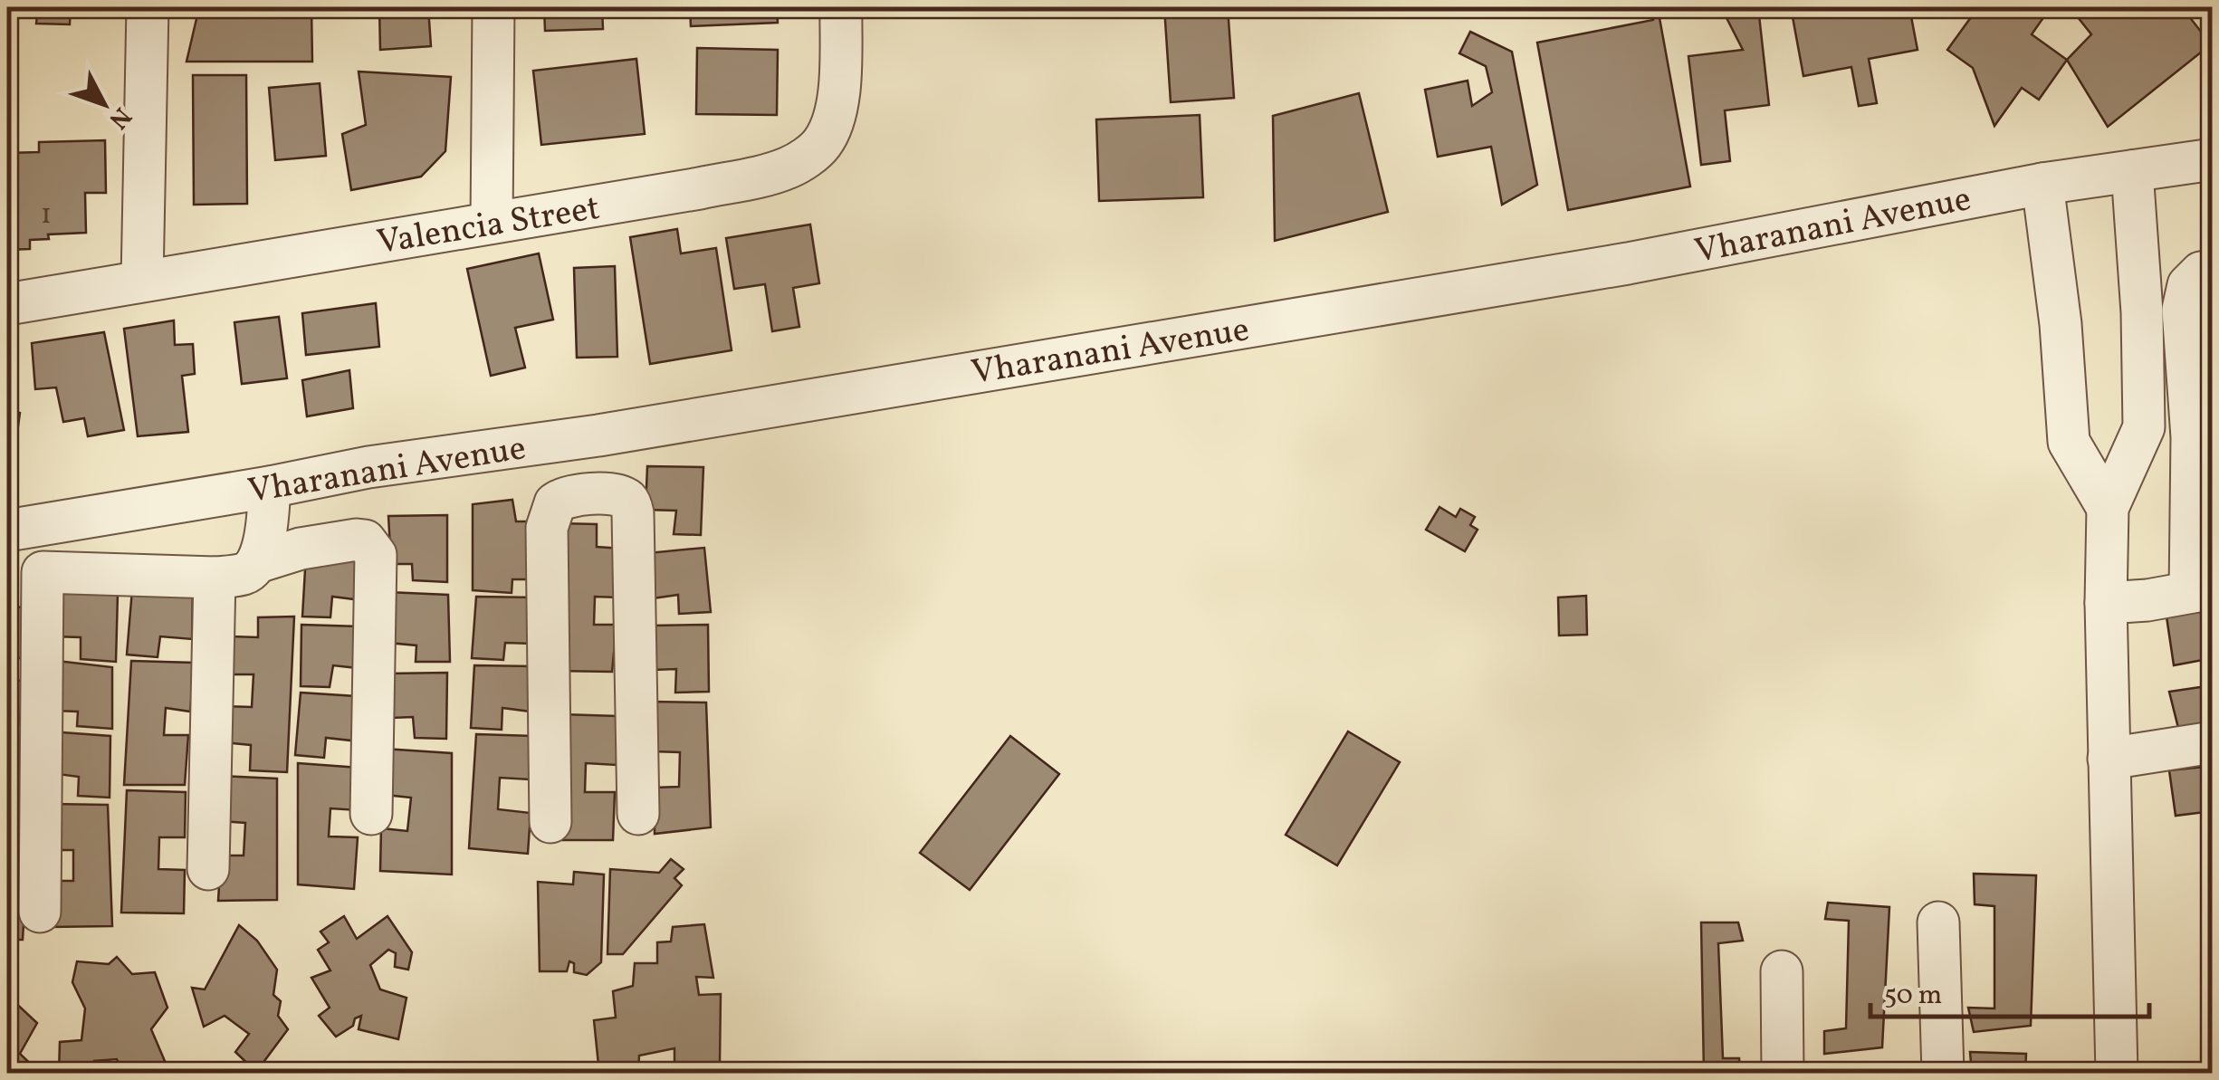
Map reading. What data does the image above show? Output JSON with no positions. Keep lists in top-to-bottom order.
{
  "streets": {
    "street": ["Valencia Street", "Vharanani Avenue"]
  },
  "house_numbers": ["1"],
  "scale_bar": "50 m",
  "north": "bottom right"
}
